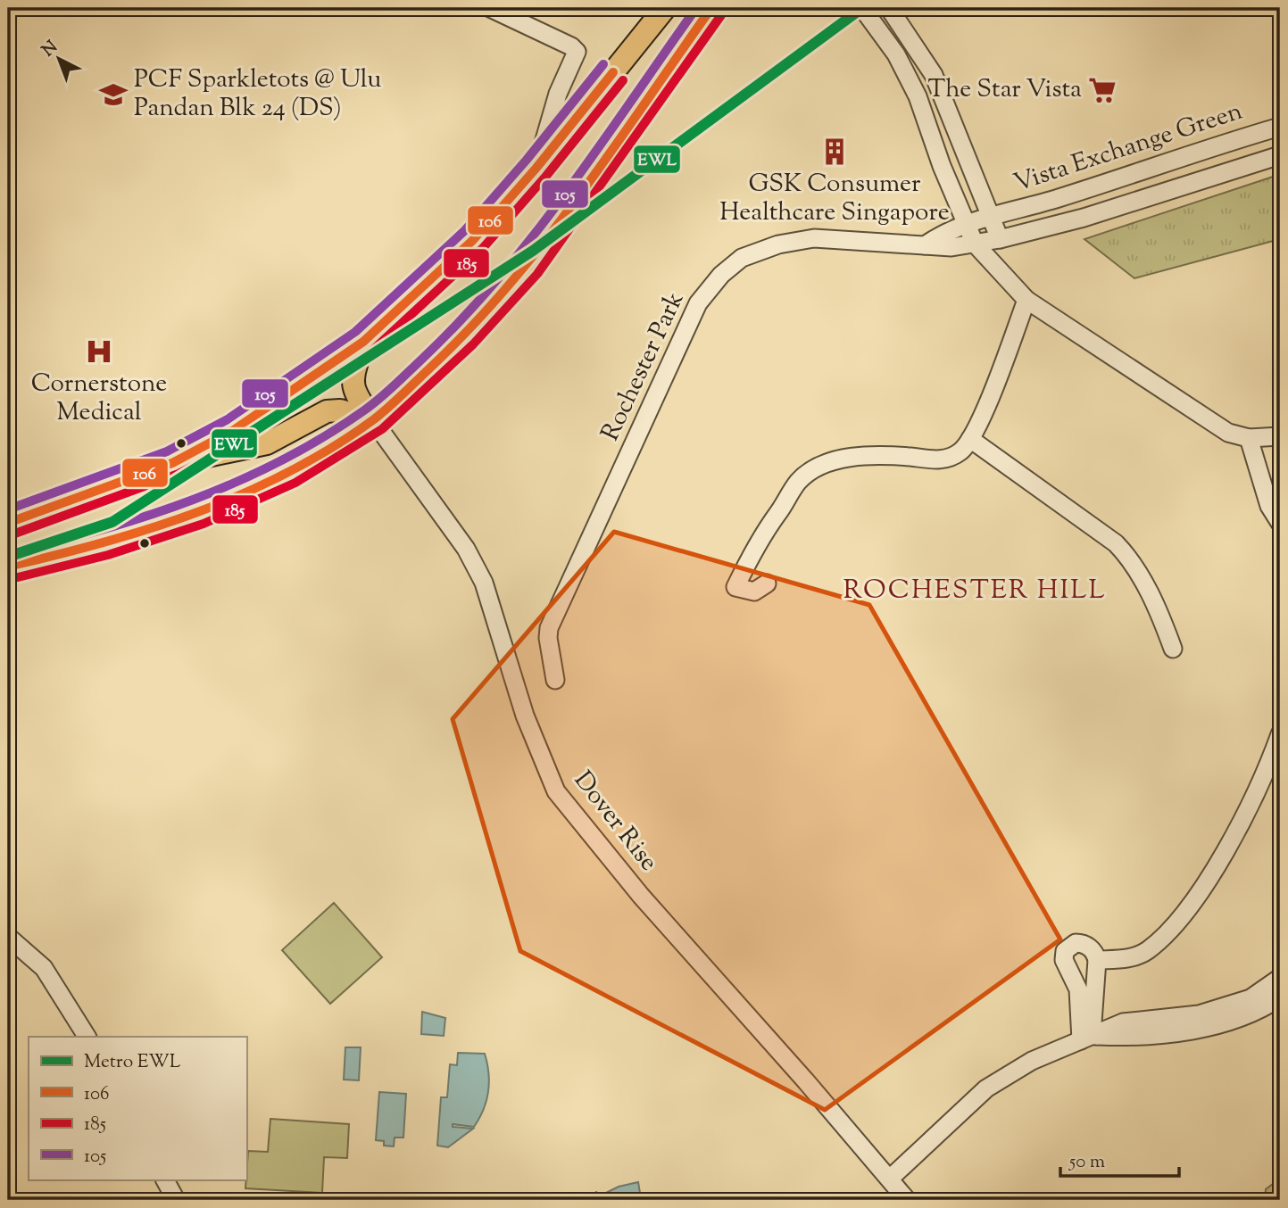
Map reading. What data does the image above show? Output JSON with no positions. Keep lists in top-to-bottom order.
{
  "streets": {
    "street": ["Vista Exchange Green", "Rochester Park", "Dover Rise"]
  },
  "crossings": [
    ["Vista Exchange Green", "Rochester Park"]
  ],
  "districts": ["ROCHESTER HILL"],
  "places": {
    "supermarket": ["The Star Vista"],
    "school or university": ["PCF Sparkletots @ Ulu Pandan Blk 24 (DS)"],
    "building": ["GSK Consumer Healthcare Singapore"],
    "hospital": ["Cornerstone Medical"]
  },
  "lines": [
    "metro line EWL",
    "transit line 106",
    "transit line 105",
    "transit line 185"
  ],
  "legend": [
    "Metro EWL",
    "106",
    "185",
    "105"
  ],
  "scale_bar": "50 m",
  "north": "top left"
}
